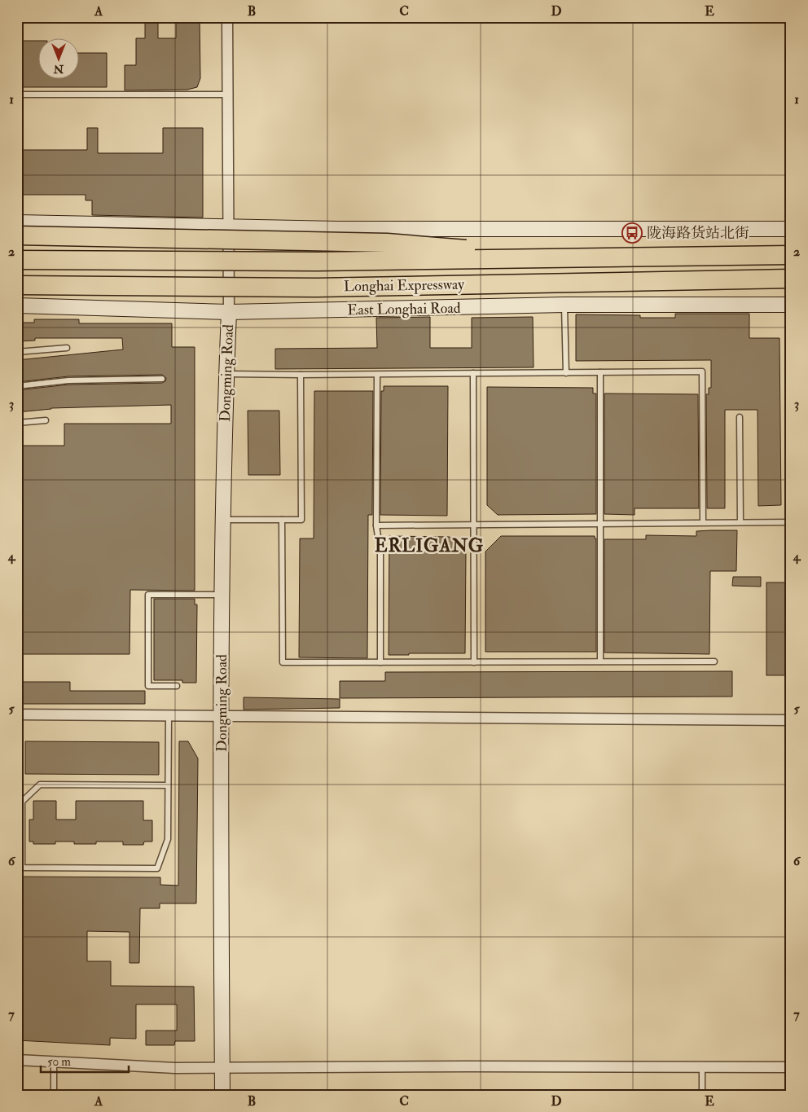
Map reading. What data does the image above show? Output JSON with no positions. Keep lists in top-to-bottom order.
{
  "streets": {
    "highway": ["Longhai Expressway"],
    "street": ["East Longhai Road", "Dongming Road"]
  },
  "crossings": [
    ["East Longhai Road", "Dongming Road"]
  ],
  "districts": ["ERLIGANG"],
  "places": {
    "bus stop": ["陇海路货站北街"]
  },
  "scale_bar": "50 m",
  "north": "bottom",
  "grid": {
    "columns": [
      "A",
      "B",
      "C",
      "D",
      "E"
    ],
    "rows": [
      "1",
      "2",
      "3",
      "4",
      "5",
      "6",
      "7"
    ]
  }
}
